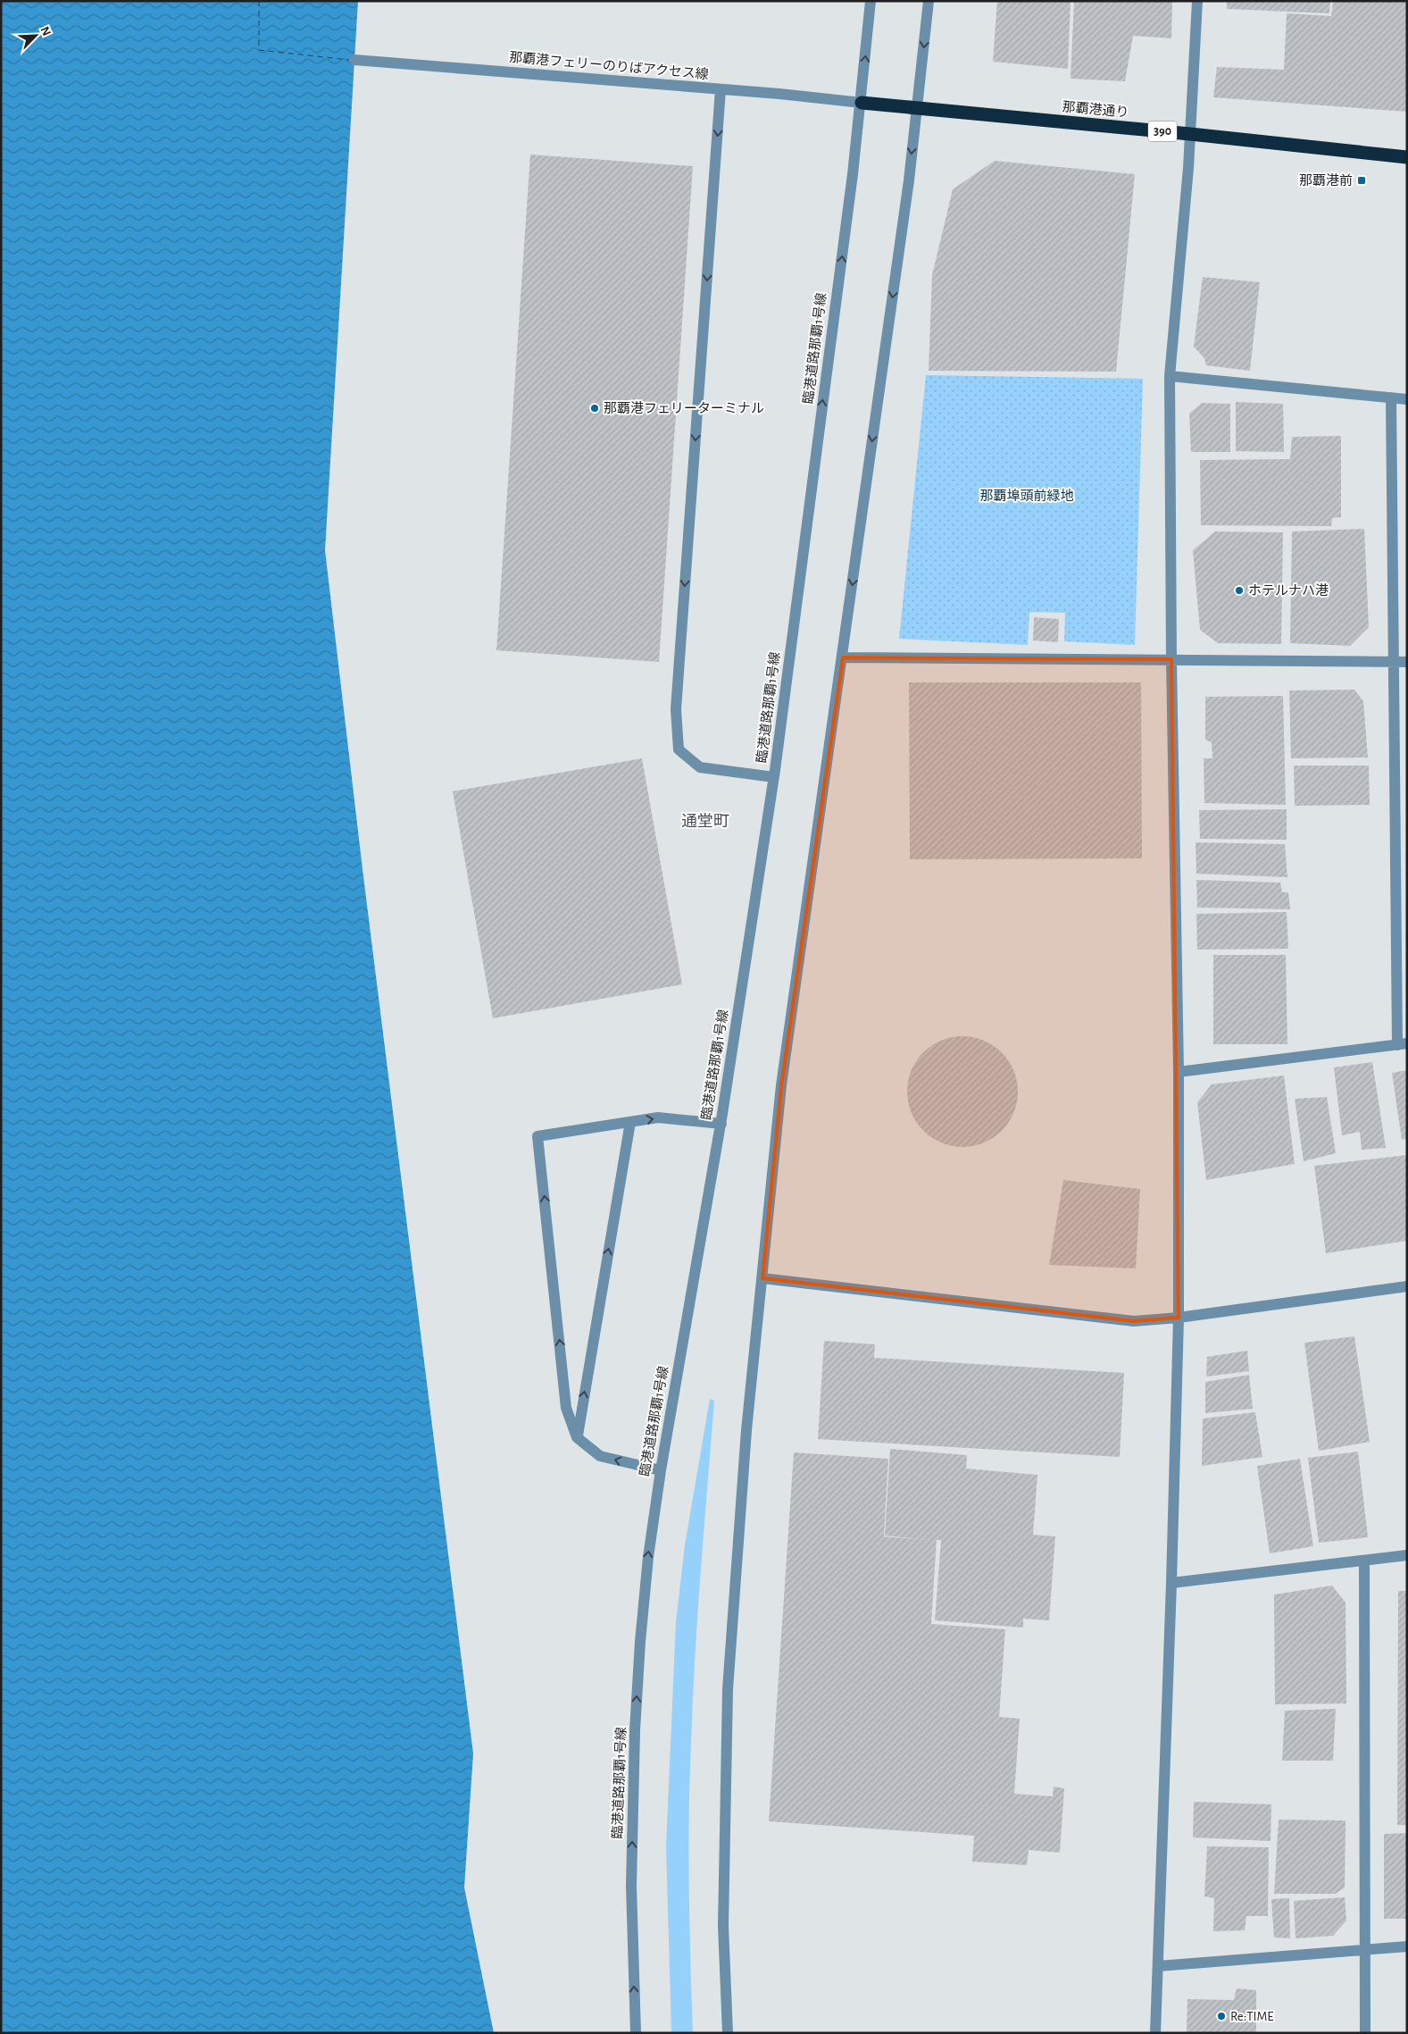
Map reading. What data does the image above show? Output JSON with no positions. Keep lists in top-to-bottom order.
{
  "streets": {
    "highway": ["那覇港通り", "390"],
    "street": ["那覇港フェリーのりばアクセス線", "臨港道路那覇1号線"]
  },
  "crossings": [
    ["那覇港フェリーのりばアクセス線", "那覇港通り"],
    ["那覇港フェリーのりばアクセス線", "臨港道路那覇1号線"],
    ["那覇港通り", "臨港道路那覇1号線"]
  ],
  "districts": ["通堂町"],
  "parks": ["那覇埠頭前緑地"],
  "places": {
    "transit": ["那覇港前"],
    "other": ["那覇港フェリーターミナル", "ホテルナハ港", "Re:TIME"]
  },
  "north": "top right"
}
